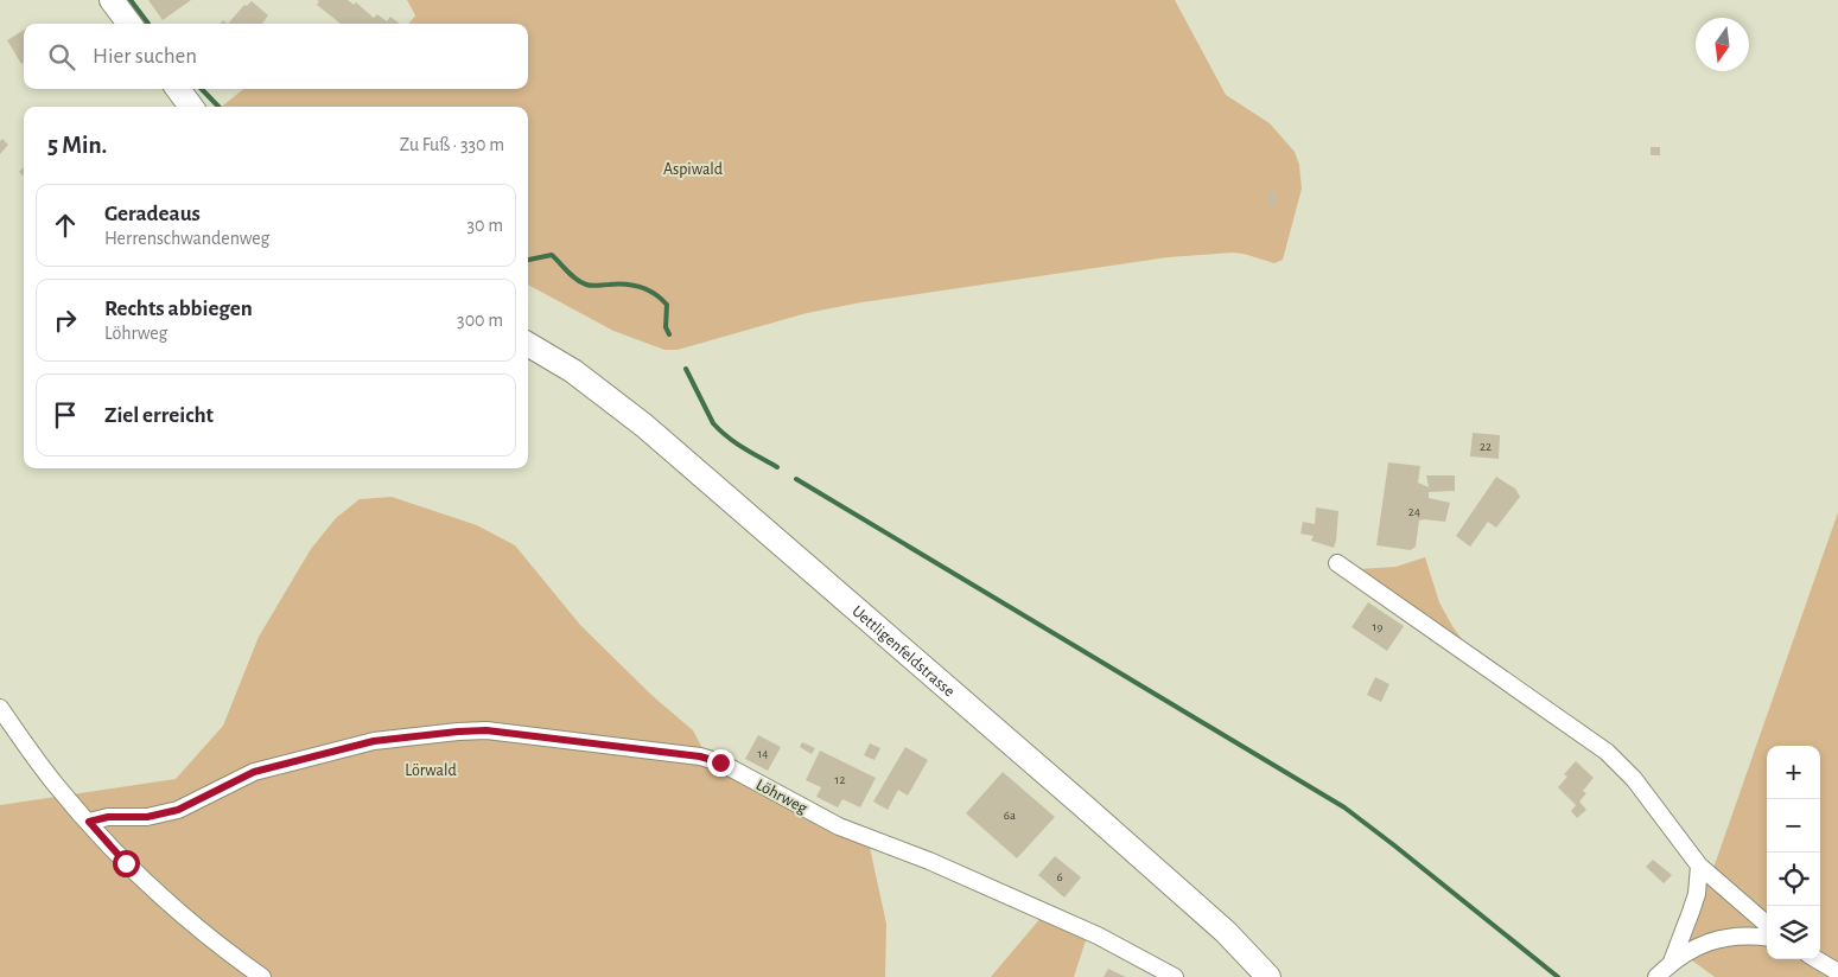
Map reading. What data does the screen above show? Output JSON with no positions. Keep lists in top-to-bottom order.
{
  "streets": {
    "main road": ["Uettligenfeldstrasse"],
    "street": ["Löhrweg"]
  },
  "parks": ["Aspiwald", "Lörwald"],
  "house_numbers": [
    "22",
    "24",
    "19",
    "14",
    "12",
    "6a",
    "6"
  ],
  "north": "bottom",
  "page": {
    "search": "Hier suchen",
    "heading": ["5 Min.", "Zu Fuß · 330 m"],
    "list": [
      ["Geradeaus", "Herrenschwandenweg", "30 m"],
      ["Rechts abbiegen", "Löhrweg", "300 m"],
      "Ziel erreicht"
    ],
    "map_buttons": ["+", "−"]
  }
}
